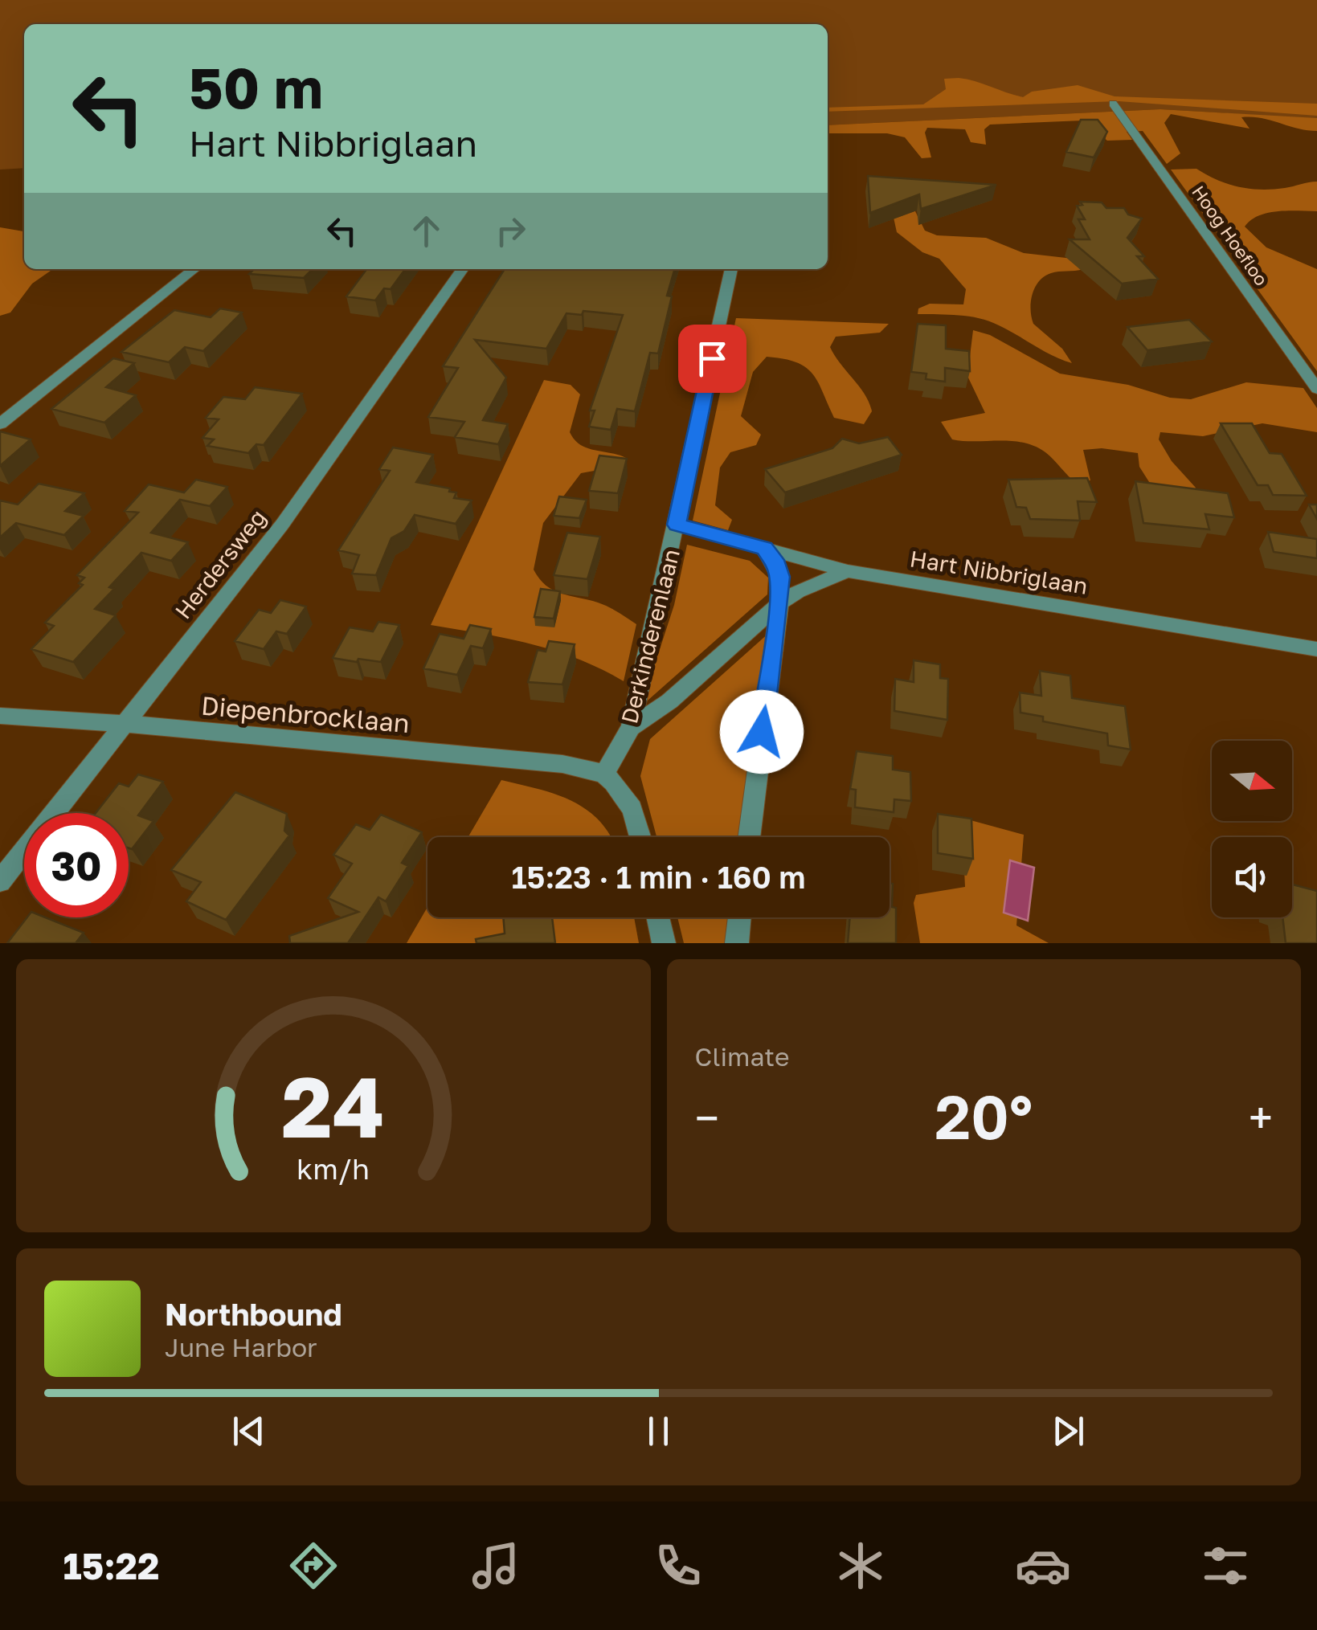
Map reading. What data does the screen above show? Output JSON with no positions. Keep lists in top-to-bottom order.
{
  "streets": {
    "street": [
      "Hoog Hoefloo",
      "Herdersweg",
      "Hart Nibbriglaan",
      "Derkinderenlaan",
      "Diepenbrocklaan"
    ]
  },
  "crossings": [
    ["Herdersweg", "Diepenbrocklaan"],
    ["Hart Nibbriglaan", "Derkinderenlaan"],
    ["Derkinderenlaan", "Diepenbrocklaan"]
  ],
  "north": "right",
  "page": {
    "turn": ["50 m", "Hart Nibbriglaan"],
    "limit": "30",
    "trip": "15:23 · 1 min · 160 m",
    "tile": "Climate",
    "heat": ["−", "20°", "+"],
    "song": ["Northbound", "June Harbor"],
    "tabs": "15:22",
    "gauge": ["24", "km/h"]
  }
}
